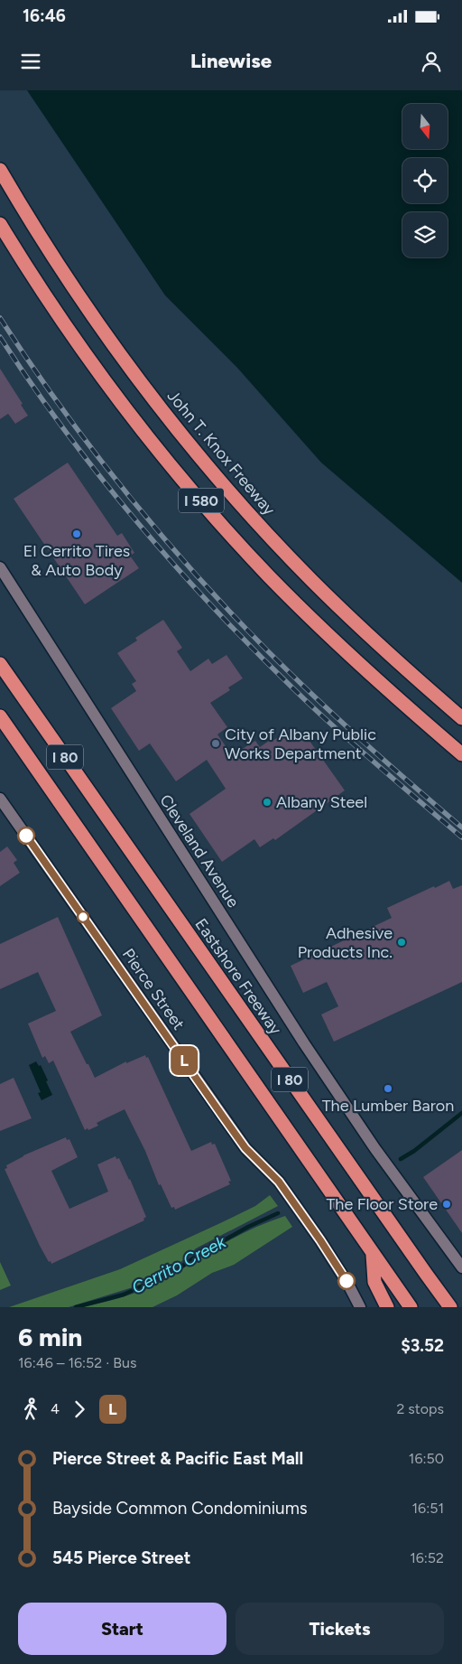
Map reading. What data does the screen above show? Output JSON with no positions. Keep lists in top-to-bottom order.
{
  "streets": {
    "highway": [
      "John T. Knox Freeway",
      "I 580",
      "I 80",
      "Eastshore Freeway"
    ],
    "street": ["Cleveland Avenue", "Pierce Street"]
  },
  "water": ["Cerrito Creek"],
  "places": [
    "El Cerrito Tires & Auto Body",
    "City of Albany Public Works Department",
    "Albany Steel",
    "Adhesive Products Inc.",
    "The Lumber Baron",
    "The Floor Store"
  ],
  "lines": ["bus line L"],
  "north": "bottom",
  "page": {
    "status": "16:46",
    "header": "Linewise",
    "on_map": "L",
    "heading": ["6 min", "16:46 – 16:52 · Bus", "$3.52"],
    "legs": ["4", "L", "2 stops"],
    "list": [
      {
        "name": "Pierce Street & Pacific East Mall",
        "value": "16:50"
      },
      {
        "name": "Bayside Common Condominiums",
        "value": "16:51"
      },
      {
        "name": "545 Pierce Street",
        "value": "16:52"
      }
    ],
    "buttons": ["Start", "Tickets"]
  }
}
